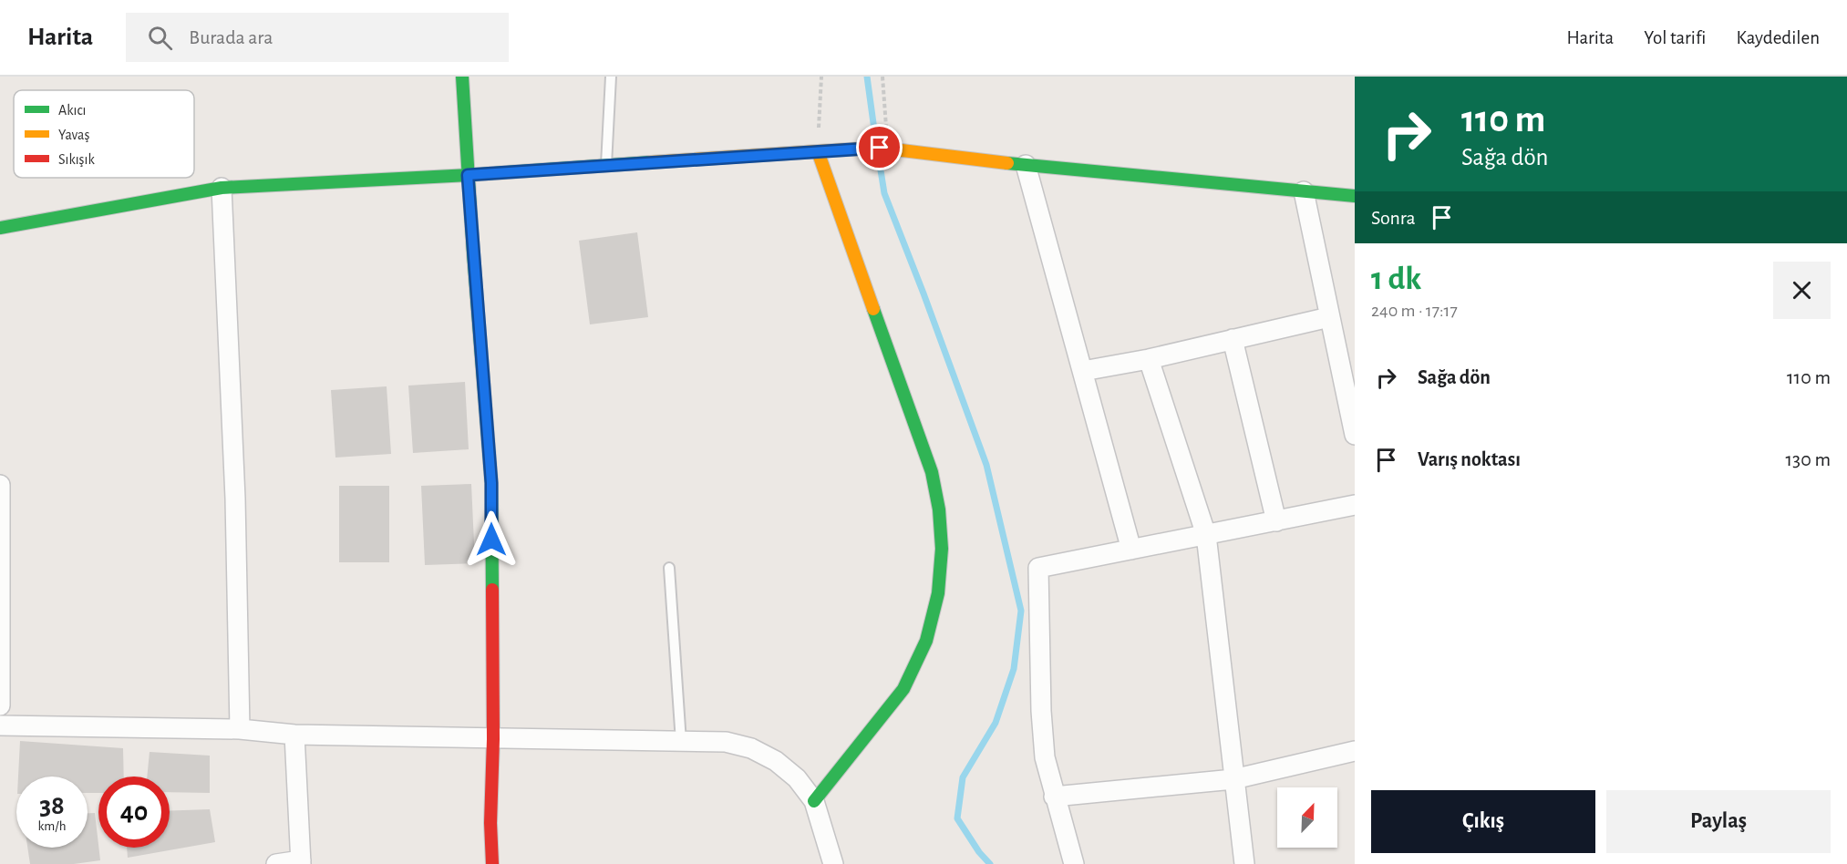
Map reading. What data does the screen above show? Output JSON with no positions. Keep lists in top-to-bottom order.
{
  "legend": ["Akıcı", "Yavaş", "Sıkışık"],
  "north": "top right",
  "page": {
    "header": "Harita",
    "search": "Burada ara",
    "nav": ["Harita", "Yol tarifi", "Kaydedilen"],
    "turn": ["110 m", "Sağa dön"],
    "then": "Sonra",
    "heading": ["1 dk", "240 m · 17:17"],
    "list": [
      {
        "name": "Sağa dön",
        "value": "110 m"
      },
      {
        "name": "Varış noktası",
        "value": "130 m"
      }
    ],
    "speed": "38 km/h",
    "limit": "40",
    "buttons": ["Çıkış", "Paylaş"]
  }
}
